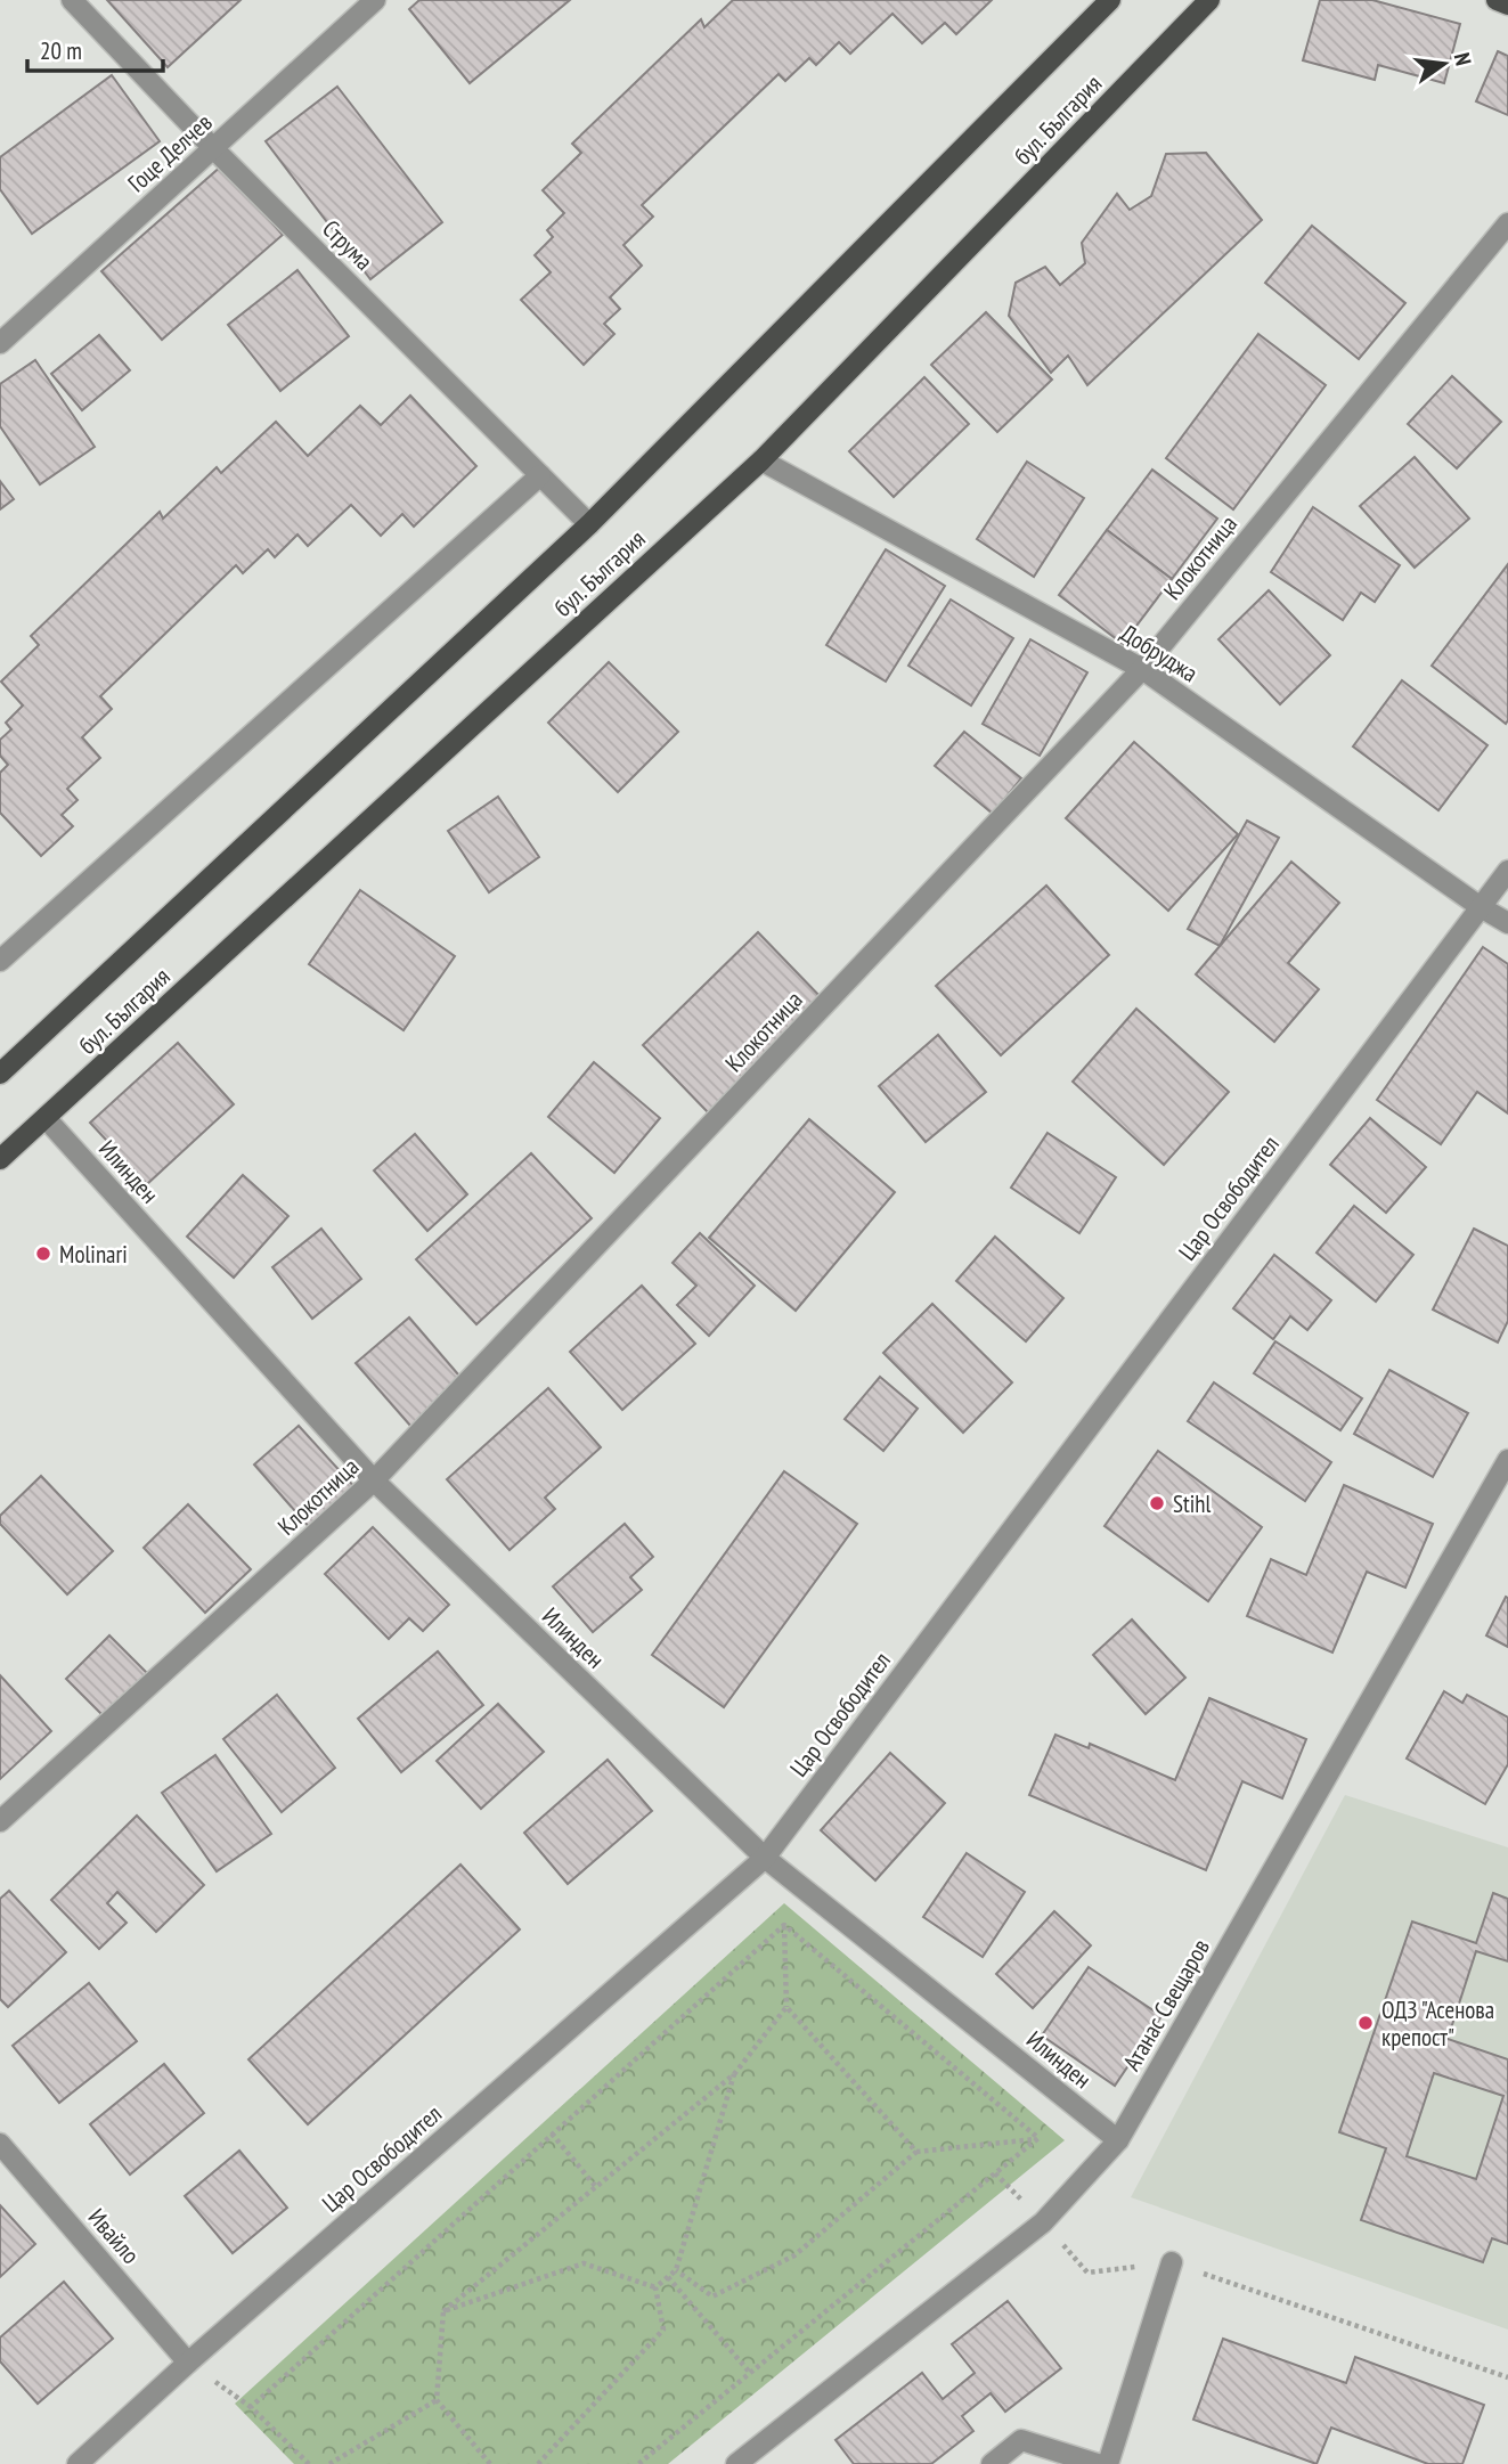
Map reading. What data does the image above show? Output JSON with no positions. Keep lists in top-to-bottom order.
{
  "streets": {
    "main road": ["бул. България"],
    "street": [
      "Гоце Делчев",
      "Струма",
      "Клокотница",
      "Добруджа",
      "Илинден",
      "Цар Освободител",
      "Атанас Свещаров",
      "Ивайло"
    ]
  },
  "crossings": [
    ["бул. България", "Струма"],
    ["бул. България", "Добруджа"],
    ["бул. България", "Илинден"],
    ["Гоце Делчев", "Струма"],
    ["Клокотница", "Добруджа"],
    ["Клокотница", "Илинден"],
    ["Добруджа", "Цар Освободител"],
    ["Илинден", "Цар Освободител"],
    ["Илинден", "Атанас Свещаров"],
    ["Цар Освободител", "Ивайло"]
  ],
  "places": ["Molinari", "Stihl", "ОДЗ \"Асенова крепост\""],
  "scale_bar": "20 m",
  "north": "right"
}
